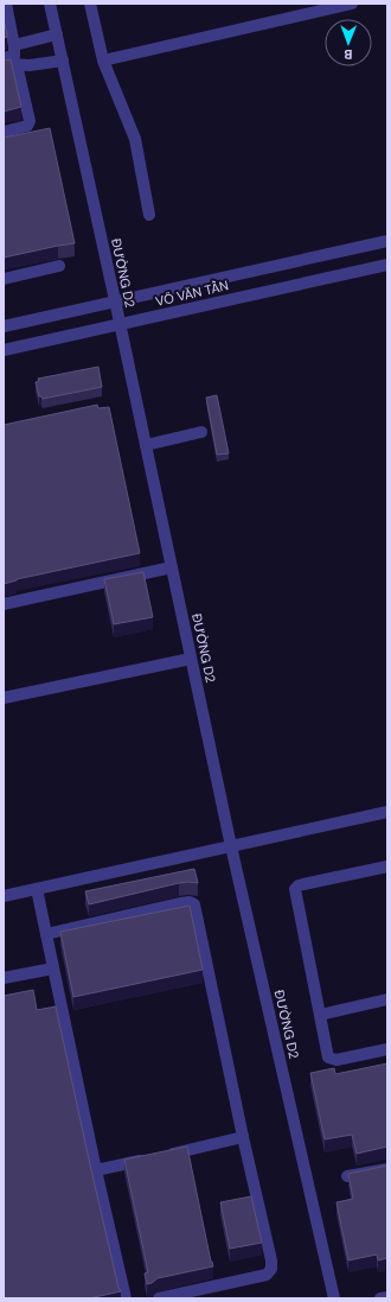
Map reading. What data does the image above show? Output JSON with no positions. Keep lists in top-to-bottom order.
{
  "streets": {
    "street": ["ĐƯỜNG D2", "VÕ VĂN TẦN"]
  },
  "crossings": [
    ["ĐƯỜNG D2", "VÕ VĂN TẦN"]
  ],
  "north": "bottom"
}
